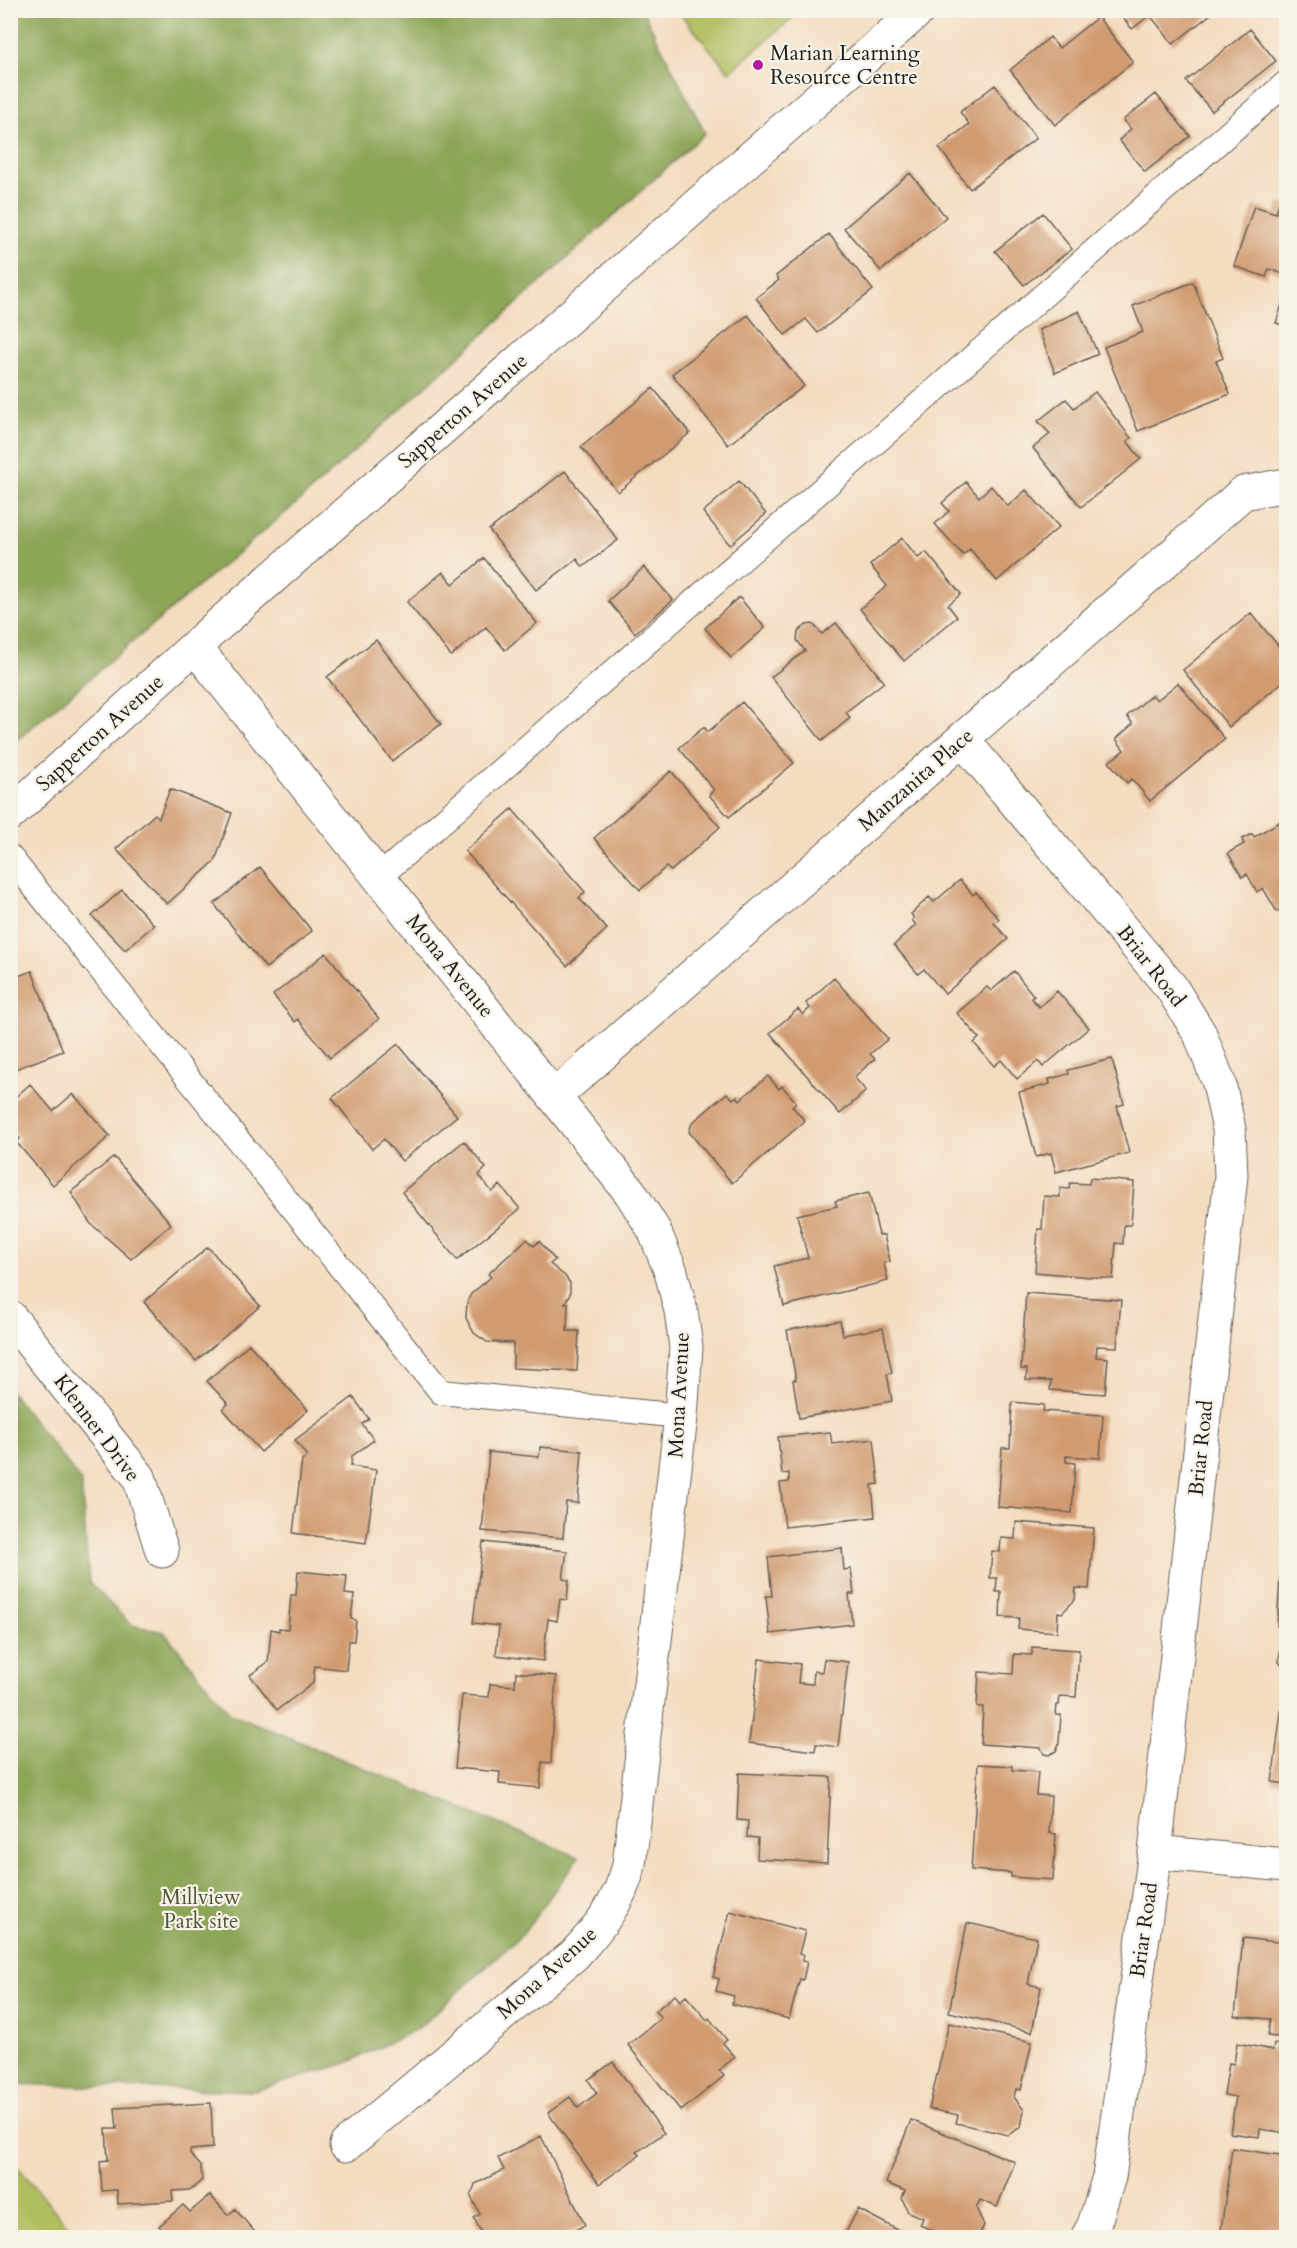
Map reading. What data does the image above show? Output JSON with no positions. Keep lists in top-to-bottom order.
{
  "streets": {
    "street": [
      "Sapperton Avenue",
      "Manzanita Place",
      "Mona Avenue",
      "Briar Road",
      "Klenner Drive"
    ]
  },
  "crossings": [
    ["Sapperton Avenue", "Mona Avenue"],
    ["Manzanita Place", "Mona Avenue"],
    ["Manzanita Place", "Briar Road"]
  ],
  "parks": ["Millview Park site"],
  "places": ["Marian Learning Resource Centre"]
}
